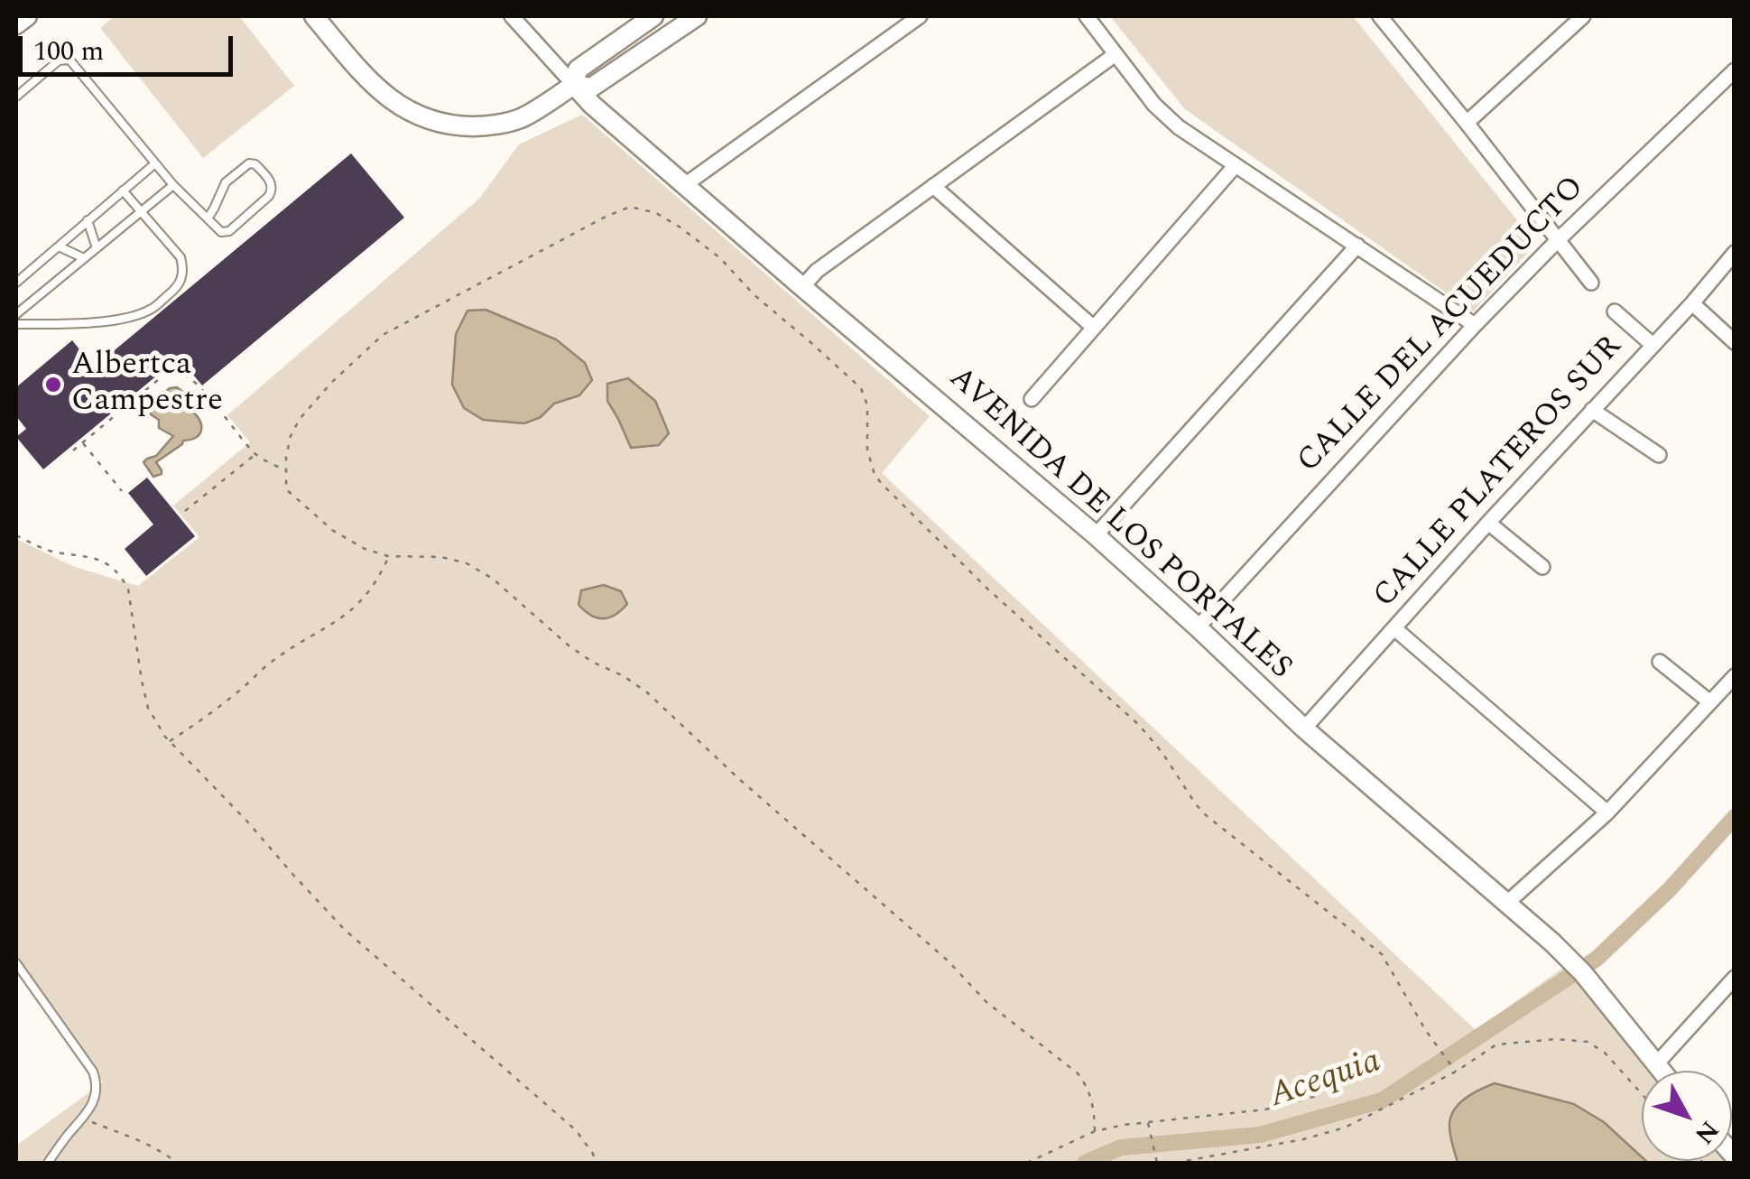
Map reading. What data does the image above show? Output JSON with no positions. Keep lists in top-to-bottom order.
{
  "streets": {
    "street": ["CALLE DEL ACUEDUCTO", "CALLE PLATEROS SUR", "AVENIDA DE LOS PORTALES"]
  },
  "crossings": [
    ["CALLE DEL ACUEDUCTO", "AVENIDA DE LOS PORTALES"],
    ["CALLE PLATEROS SUR", "AVENIDA DE LOS PORTALES"]
  ],
  "water": ["Acequia"],
  "places": ["Albertca Campestre"],
  "scale_bar": "100 m",
  "north": "bottom right"
}
